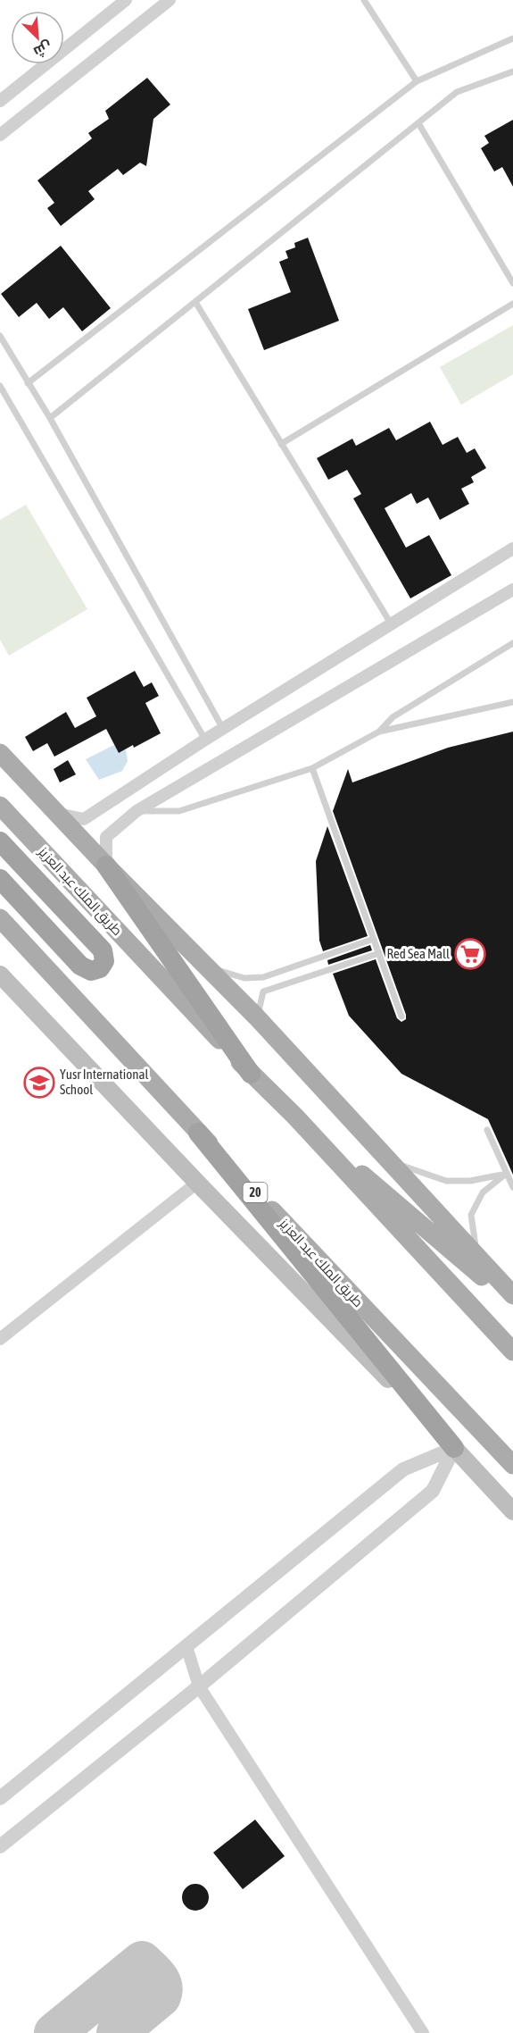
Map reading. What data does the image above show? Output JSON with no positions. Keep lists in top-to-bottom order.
{
  "streets": {
    "main road": ["طريق الملك عبد العزيز", "20"]
  },
  "places": {
    "supermarket": ["Red Sea Mall"],
    "school or university": ["Yusr International School"]
  },
  "north": "bottom right"
}
